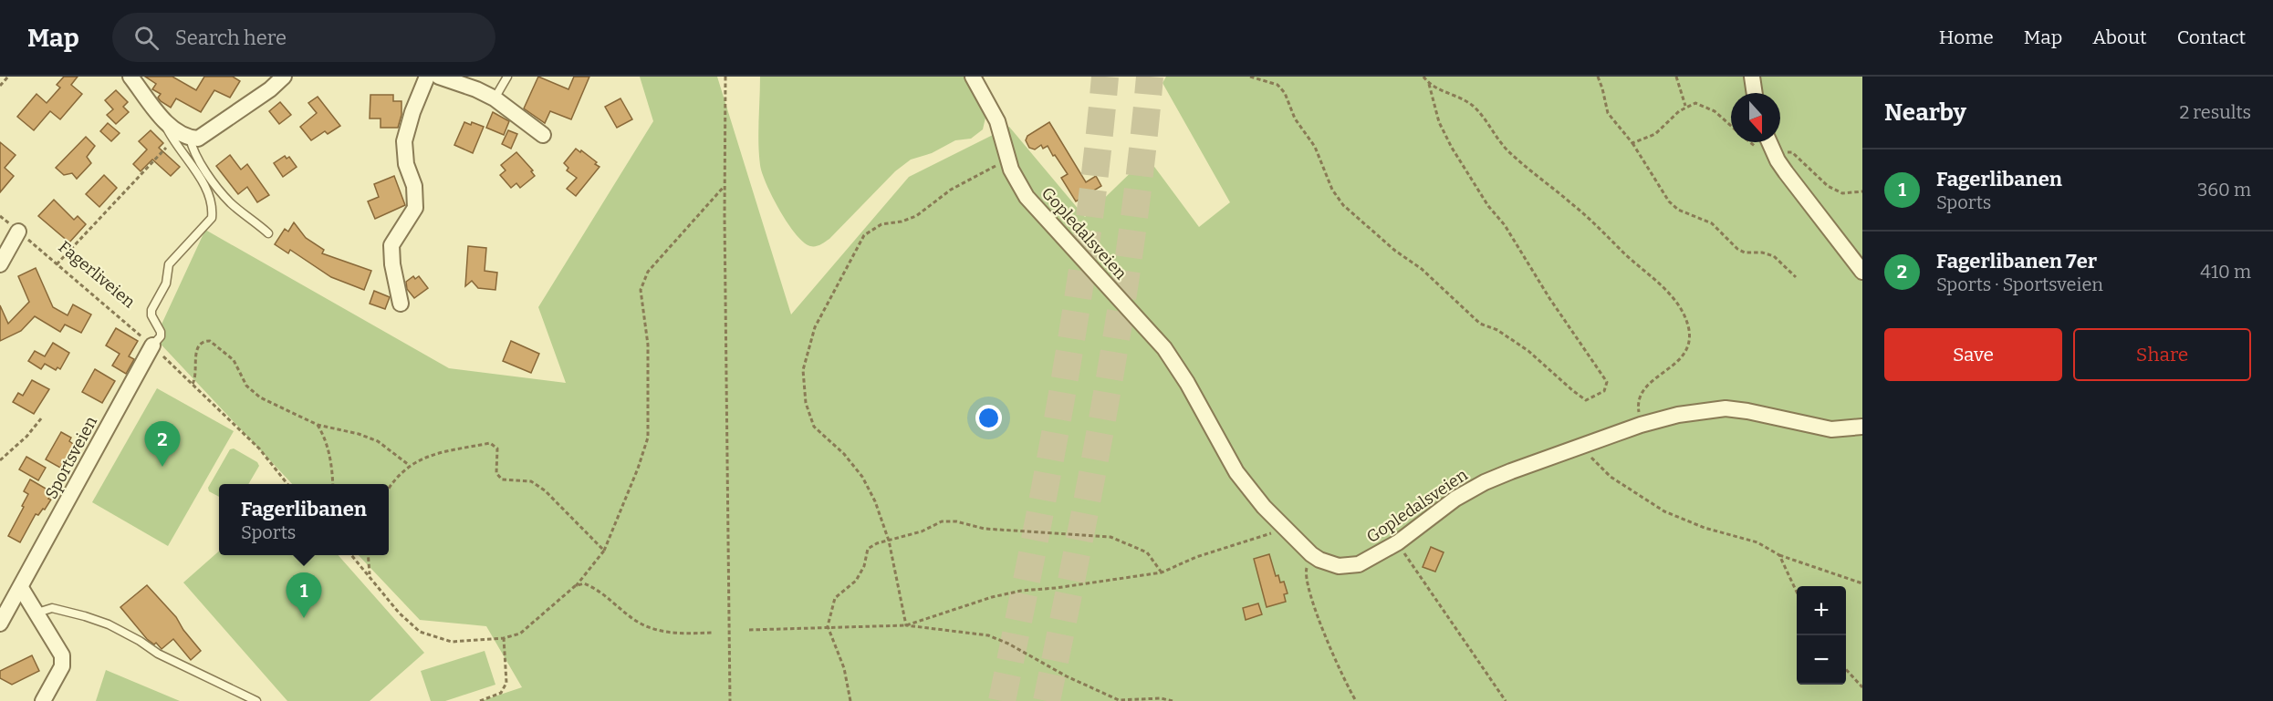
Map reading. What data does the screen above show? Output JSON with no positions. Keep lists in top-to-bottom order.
{
  "streets": {
    "street": ["Gopledalsveien", "Sportsveien"],
    "path": ["Fagerliveien"]
  },
  "crossings": [
    ["Fagerliveien", "Sportsveien"]
  ],
  "north": "bottom",
  "page": {
    "header": "Map",
    "search": "Search here",
    "nav": [
      "Home",
      "Map",
      "About",
      "Contact"
    ],
    "heading": ["Nearby", "2 results"],
    "list": [
      {
        "mark": "1",
        "name": "Fagerlibanen",
        "note": "Sports",
        "value": "360 m"
      },
      {
        "mark": "2",
        "name": "Fagerlibanen 7er",
        "note": "Sports · Sportsveien",
        "value": "410 m"
      }
    ],
    "buttons": ["Save", "Share"],
    "pins": ["2", "1"],
    "popup": ["Fagerlibanen", "Sports"],
    "map_buttons": ["+", "−"]
  }
}
